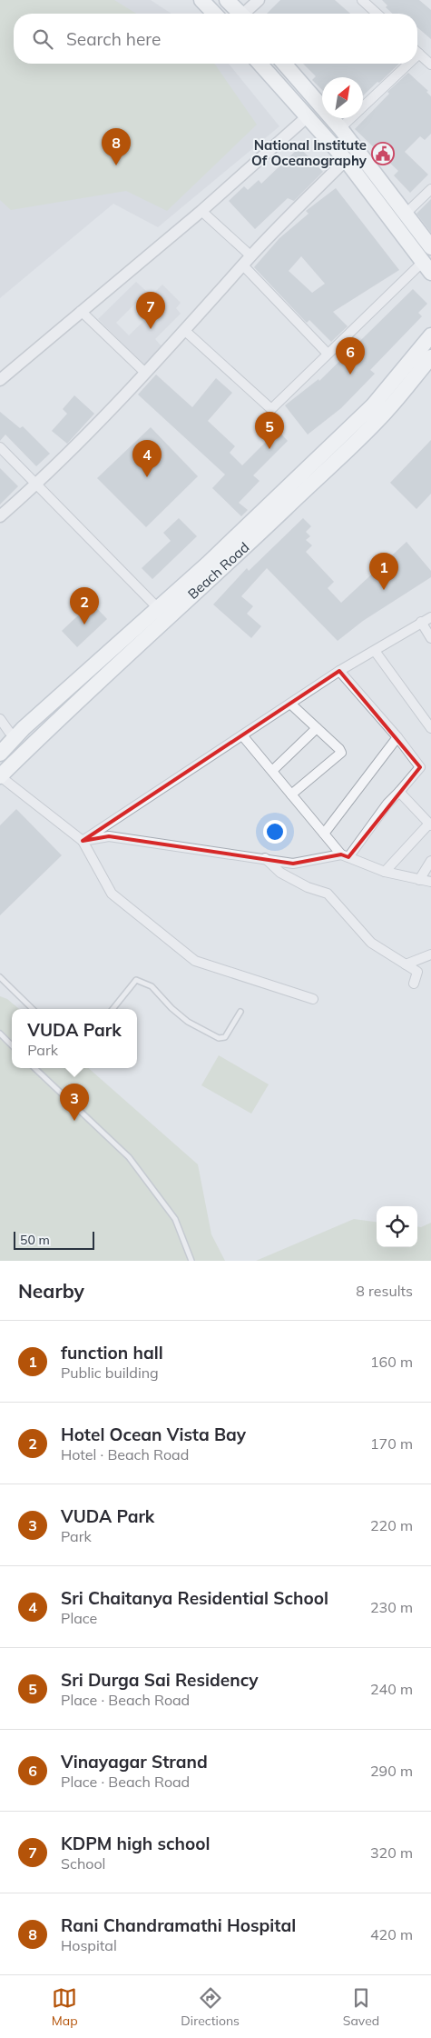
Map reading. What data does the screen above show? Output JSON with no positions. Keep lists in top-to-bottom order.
{
  "streets": {
    "main road": ["Beach Road"]
  },
  "places": {
    "public building": ["National Institute Of Oceanography"]
  },
  "scale_bar": "50 m",
  "north": "top right",
  "page": {
    "search": "Search here",
    "pins": [
      "8",
      "7",
      "6",
      "5",
      "4",
      "1",
      "2",
      "3"
    ],
    "popup": ["VUDA Park", "Park"],
    "scale": "50 m",
    "heading": ["Nearby", "8 results"],
    "list": [
      {
        "mark": "1",
        "name": "function hall",
        "note": "Public building",
        "value": "160 m"
      },
      {
        "mark": "2",
        "name": "Hotel Ocean Vista Bay",
        "note": "Hotel · Beach Road",
        "value": "170 m"
      },
      {
        "mark": "3",
        "name": "VUDA Park",
        "note": "Park",
        "value": "220 m"
      },
      {
        "mark": "4",
        "name": "Sri Chaitanya Residential School",
        "note": "Place",
        "value": "230 m"
      },
      {
        "mark": "5",
        "name": "Sri Durga Sai Residency",
        "note": "Place · Beach Road",
        "value": "240 m"
      },
      {
        "mark": "6",
        "name": "Vinayagar Strand",
        "note": "Place · Beach Road",
        "value": "290 m"
      },
      {
        "mark": "7",
        "name": "KDPM high school",
        "note": "School",
        "value": "320 m"
      },
      {
        "mark": "8",
        "name": "Rani Chandramathi Hospital",
        "note": "Hospital",
        "value": "420 m"
      }
    ],
    "nav": ["Map", "Directions", "Saved"]
  }
}
